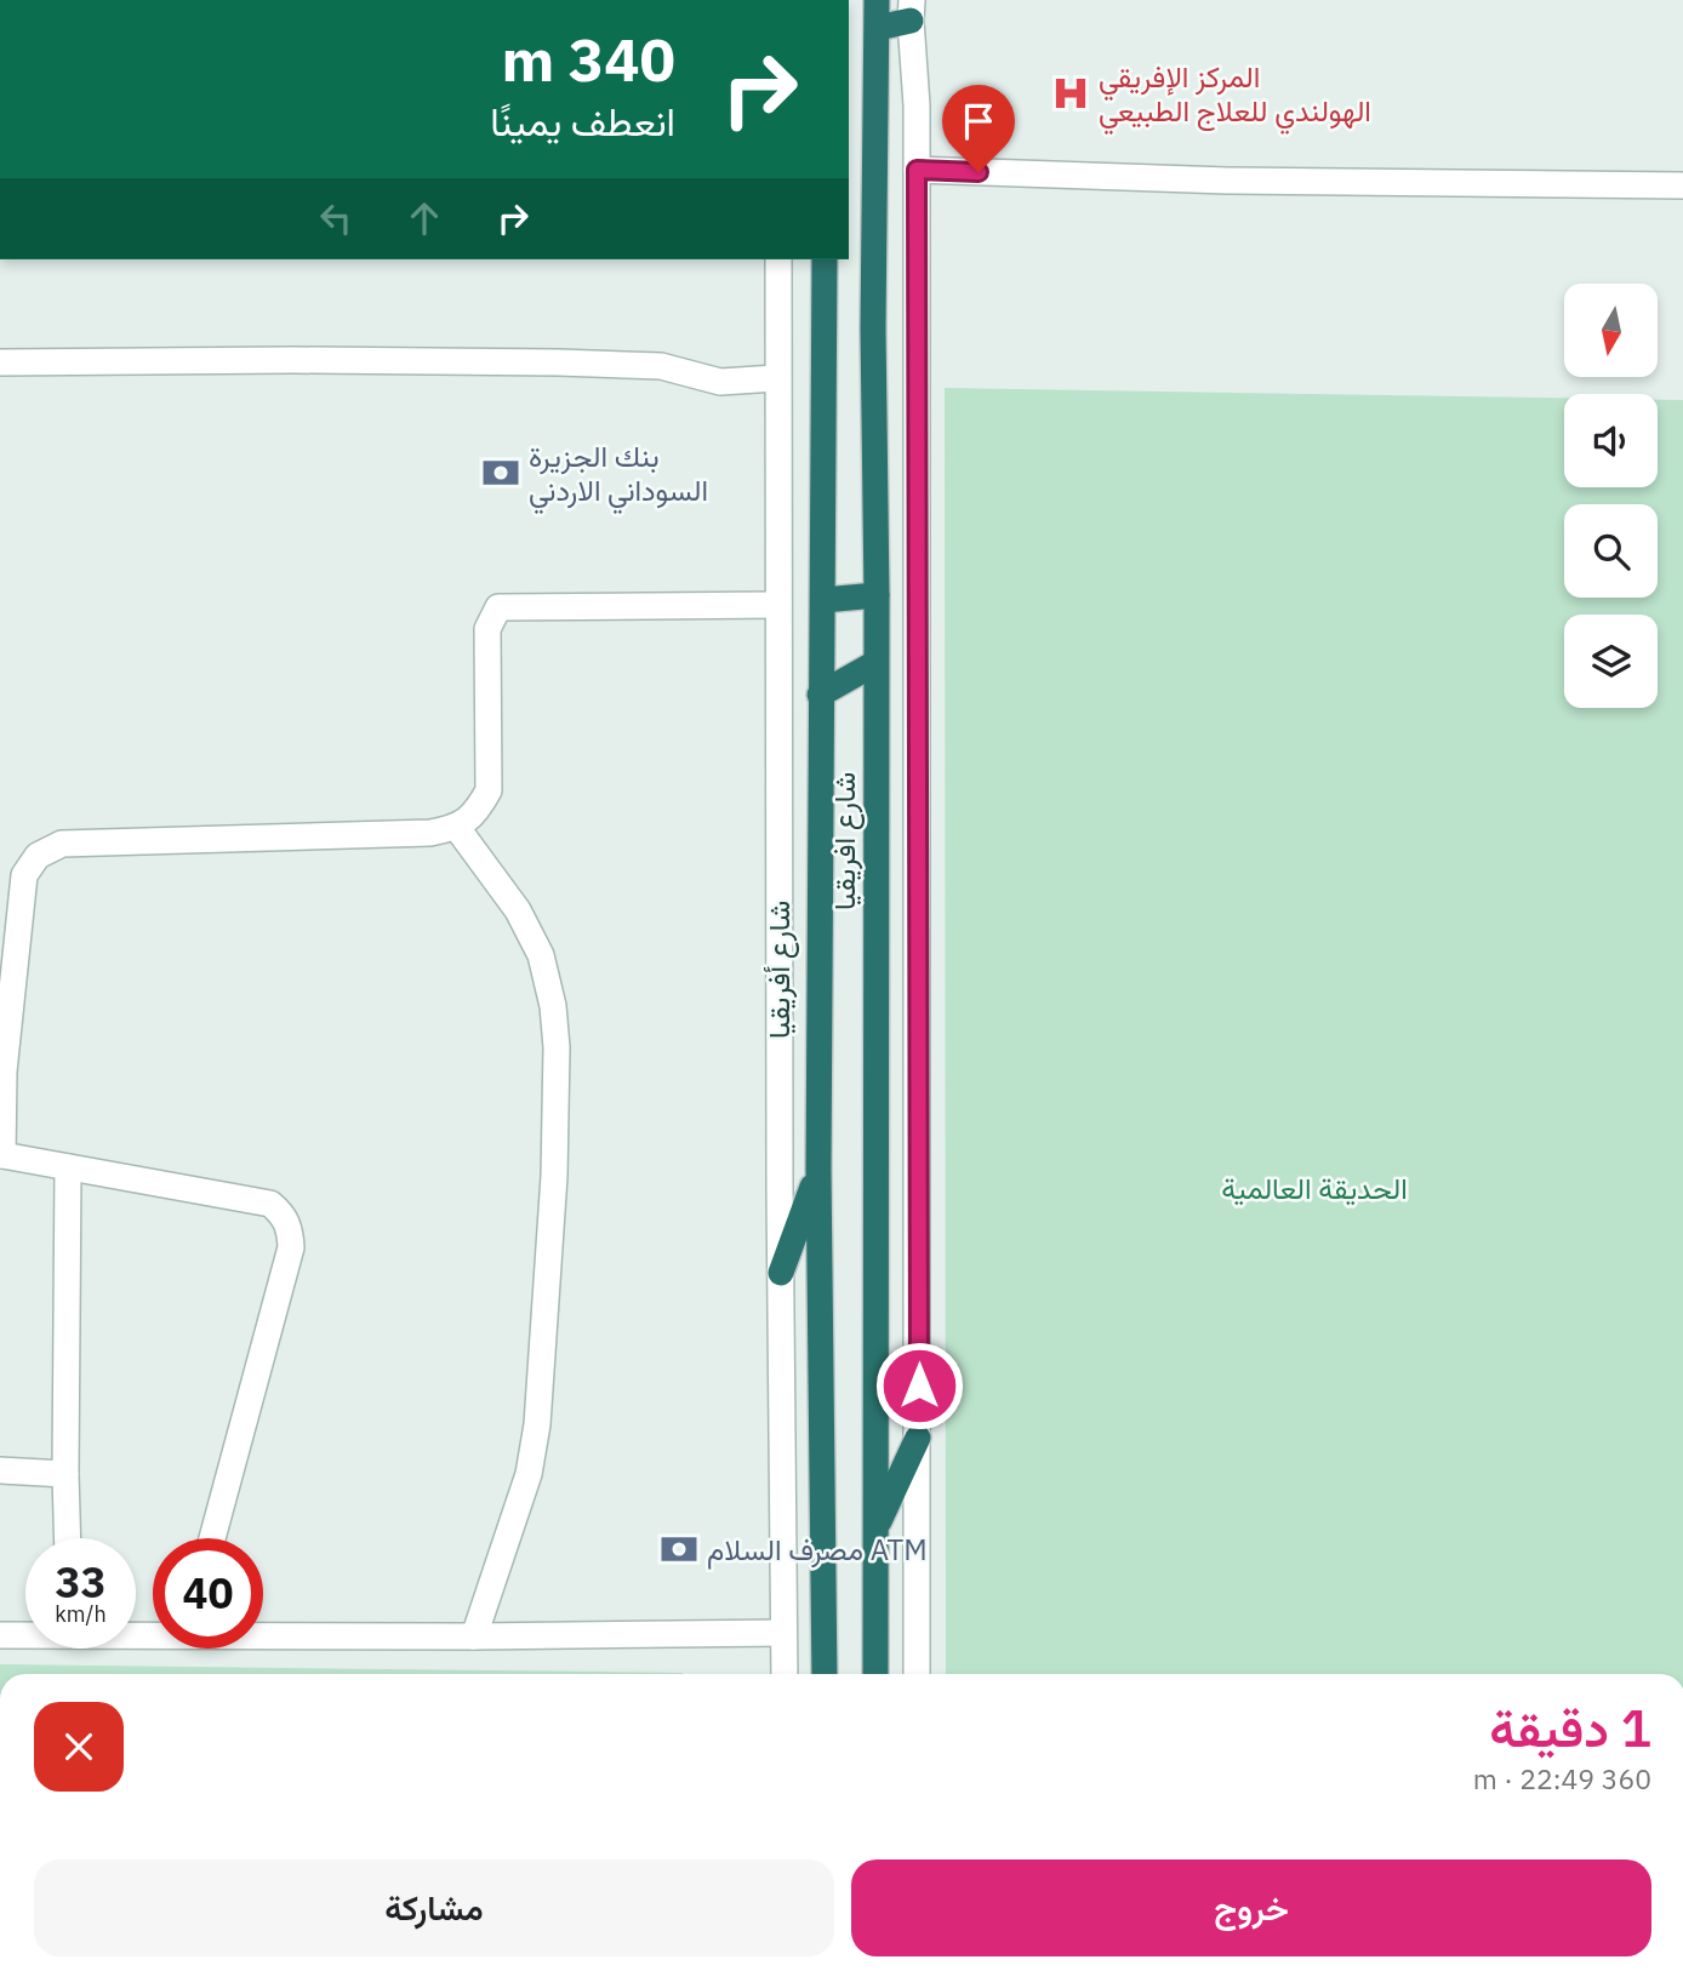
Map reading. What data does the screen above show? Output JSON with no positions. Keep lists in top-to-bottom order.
{
  "streets": {
    "highway": ["شارع افريقيا"],
    "street": ["شارع أفريقيا"]
  },
  "parks": ["الحديقة العالمية"],
  "places": {
    "hospital": ["المركز الإفريقي الهولندي للعلاج الطبيعي"],
    "bank": ["بنك الجزيرة السوداني الاردني", "مصرف السلام ATM"]
  },
  "north": "bottom",
  "page": {
    "turn": ["340 m", "انعطف يمينًا"],
    "speed": "33 km/h",
    "limit": "40",
    "heading": ["1 دقيقة", "360 m · 22:49"],
    "buttons": ["خروج", "مشاركة"]
  }
}
